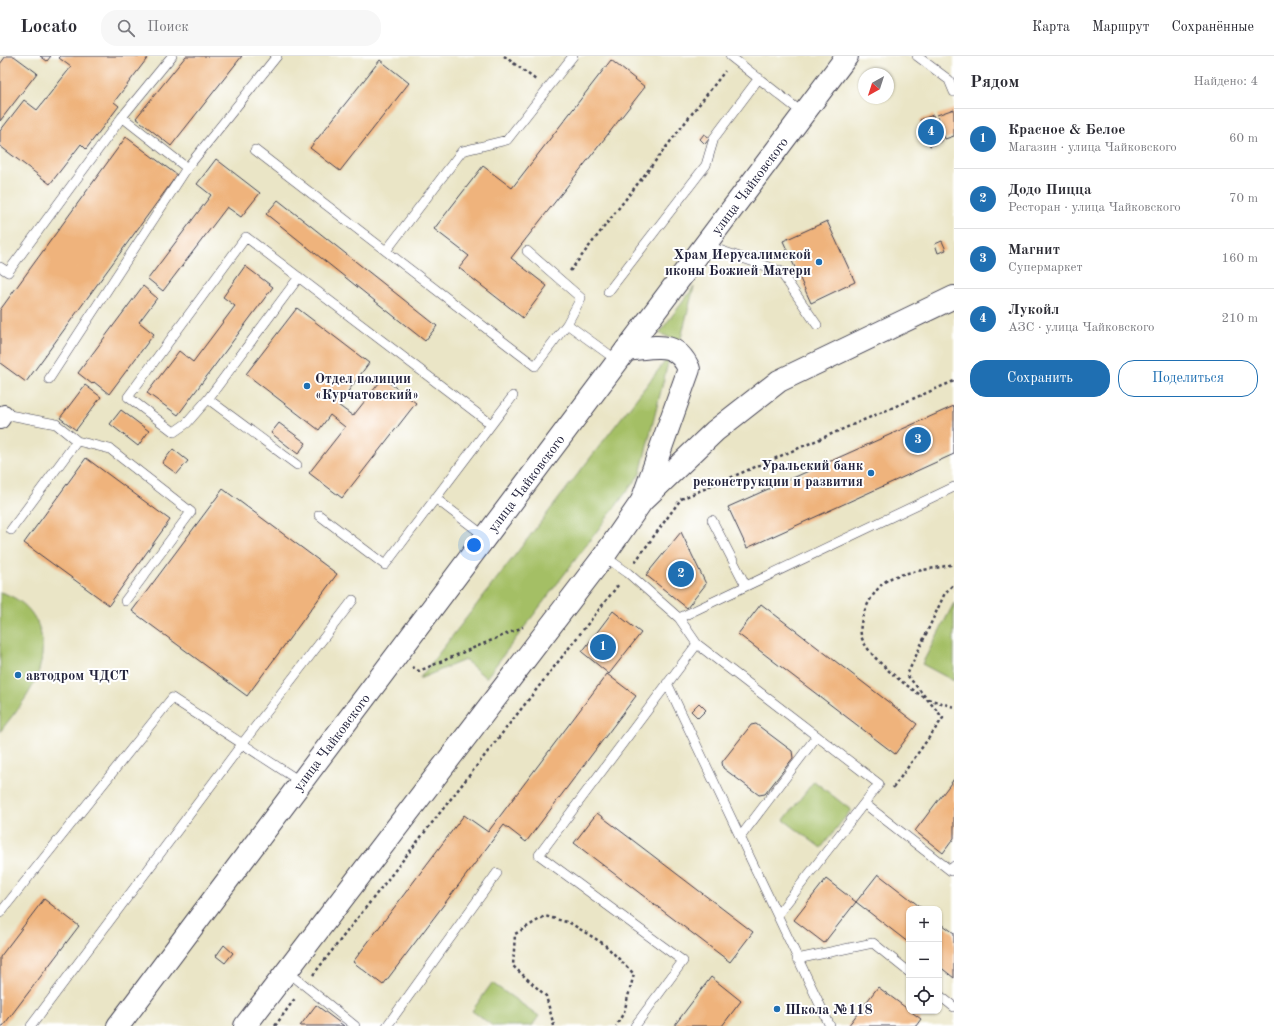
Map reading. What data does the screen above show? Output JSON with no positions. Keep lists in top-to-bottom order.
{
  "streets": {
    "main road": ["улица Чайковского"]
  },
  "places": [
    "Храм Иерусалимской иконы Божией Матери",
    "Отдел полиции «Курчатовский»",
    "Уральский банк реконструкции и развития",
    "автодром ЧДСТ",
    "Школа №118"
  ],
  "north": "bottom left",
  "page": {
    "header": "Locato",
    "search": "Поиск",
    "nav": ["Карта", "Маршрут", "Сохранённые"],
    "heading": ["Рядом", "Найдено: 4"],
    "list": [
      {
        "mark": "1",
        "name": "Красное & Белое",
        "note": "Магазин · улица Чайковского",
        "value": "60 m"
      },
      {
        "mark": "2",
        "name": "Додо Пицца",
        "note": "Ресторан · улица Чайковского",
        "value": "70 m"
      },
      {
        "mark": "3",
        "name": "Магнит",
        "note": "Супермаркет",
        "value": "160 m"
      },
      {
        "mark": "4",
        "name": "Лукойл",
        "note": "АЗС · улица Чайковского",
        "value": "210 m"
      }
    ],
    "pins": [
      "4",
      "3",
      "2",
      "1"
    ],
    "buttons": ["Сохранить", "Поделиться"],
    "map_buttons": ["+", "−"]
  }
}
